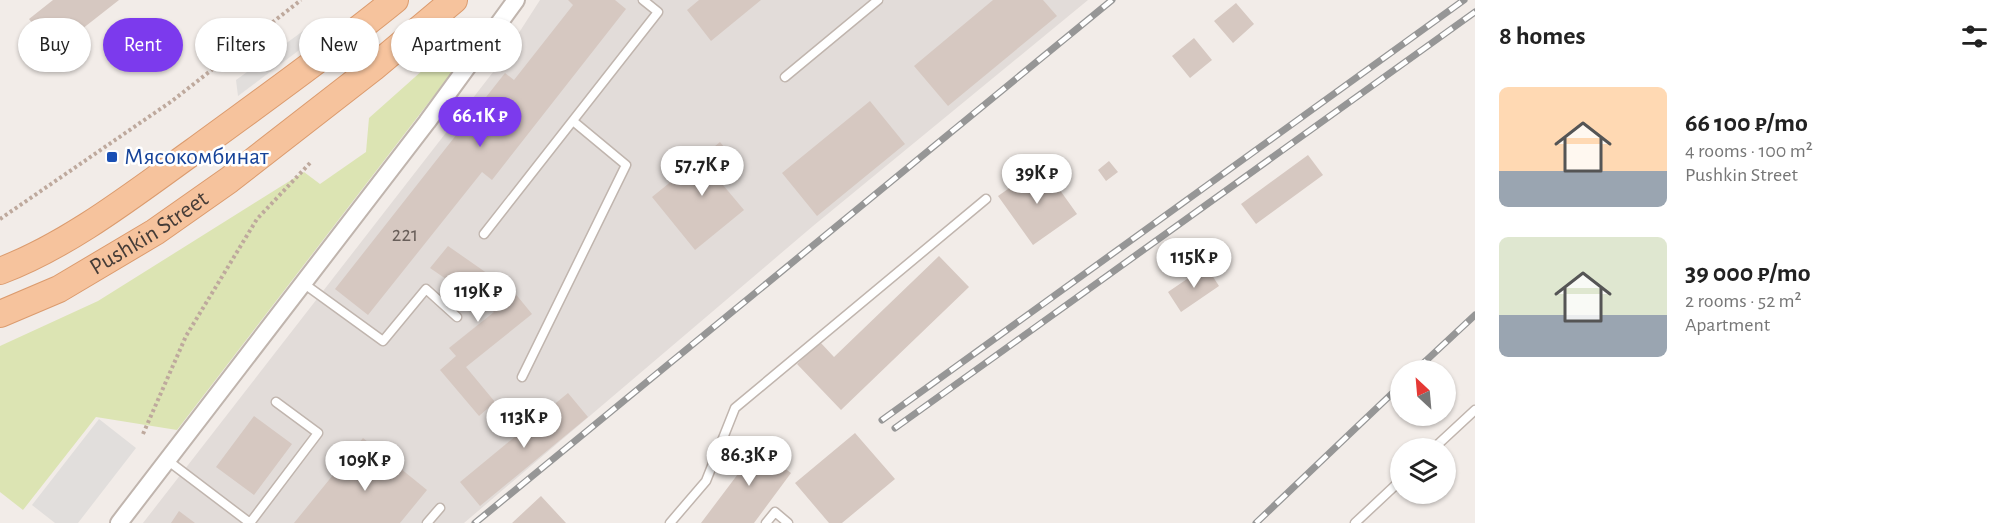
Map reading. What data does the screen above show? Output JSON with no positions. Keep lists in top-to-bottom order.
{
  "streets": {
    "main road": ["Pushkin Street"]
  },
  "places": {
    "transit": ["Мясокомбинат"]
  },
  "house_numbers": ["221"],
  "north": "top left",
  "page": {
    "heading": "8 homes",
    "chip": [
      "Buy",
      "Rent",
      "Filters",
      "New",
      "Apartment"
    ],
    "list": [
      {
        "name": "66 100 ₽/mo",
        "note": "4 rooms · 100 m² · Pushkin Street"
      },
      {
        "name": "39 000 ₽/mo",
        "note": "2 rooms · 52 m² · Apartment"
      }
    ],
    "price": [
      "66.1K ₽",
      "57.7K ₽",
      "39K ₽",
      "115K ₽",
      "119K ₽",
      "113K ₽",
      "86.3K ₽",
      "109K ₽"
    ]
  }
}
